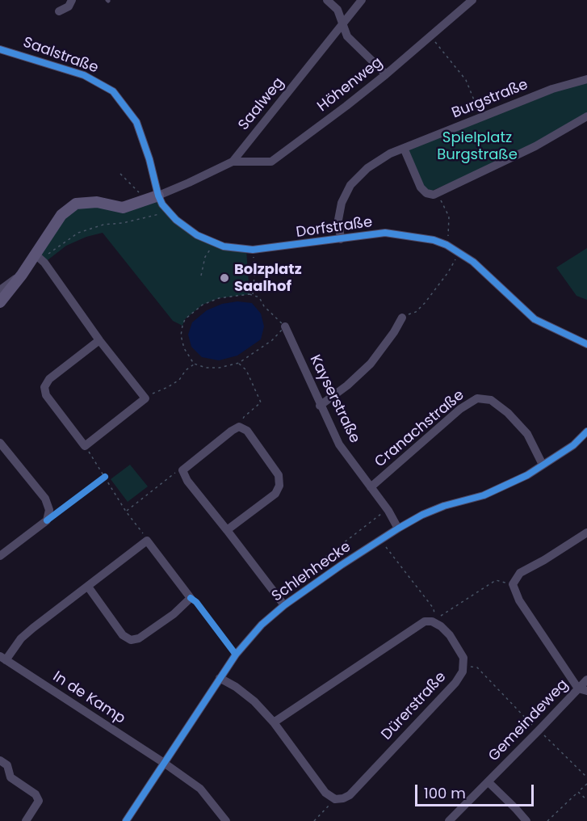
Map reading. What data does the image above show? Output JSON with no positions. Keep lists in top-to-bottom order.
{
  "streets": {
    "street": [
      "Saalstraße",
      "Höhenweg",
      "Burgstraße",
      "Saalweg",
      "Dorfstraße",
      "Kayserstraße",
      "Cranachstraße",
      "Schlehhecke",
      "In de Kamp",
      "Dürerstraße",
      "Gemeindeweg"
    ]
  },
  "crossings": [
    ["Saalstraße", "Saalweg"],
    ["Saalstraße", "Dorfstraße"],
    ["Höhenweg", "Saalweg"],
    ["Burgstraße", "Dorfstraße"],
    ["Saalweg", "Dorfstraße"],
    ["Kayserstraße", "Cranachstraße"],
    ["Kayserstraße", "Schlehhecke"],
    ["Cranachstraße", "Schlehhecke"],
    ["Schlehhecke", "In de Kamp"]
  ],
  "parks": ["Spielplatz Burgstraße"],
  "places": ["Bolzplatz Saalhof"],
  "scale_bar": "100 m"
}
